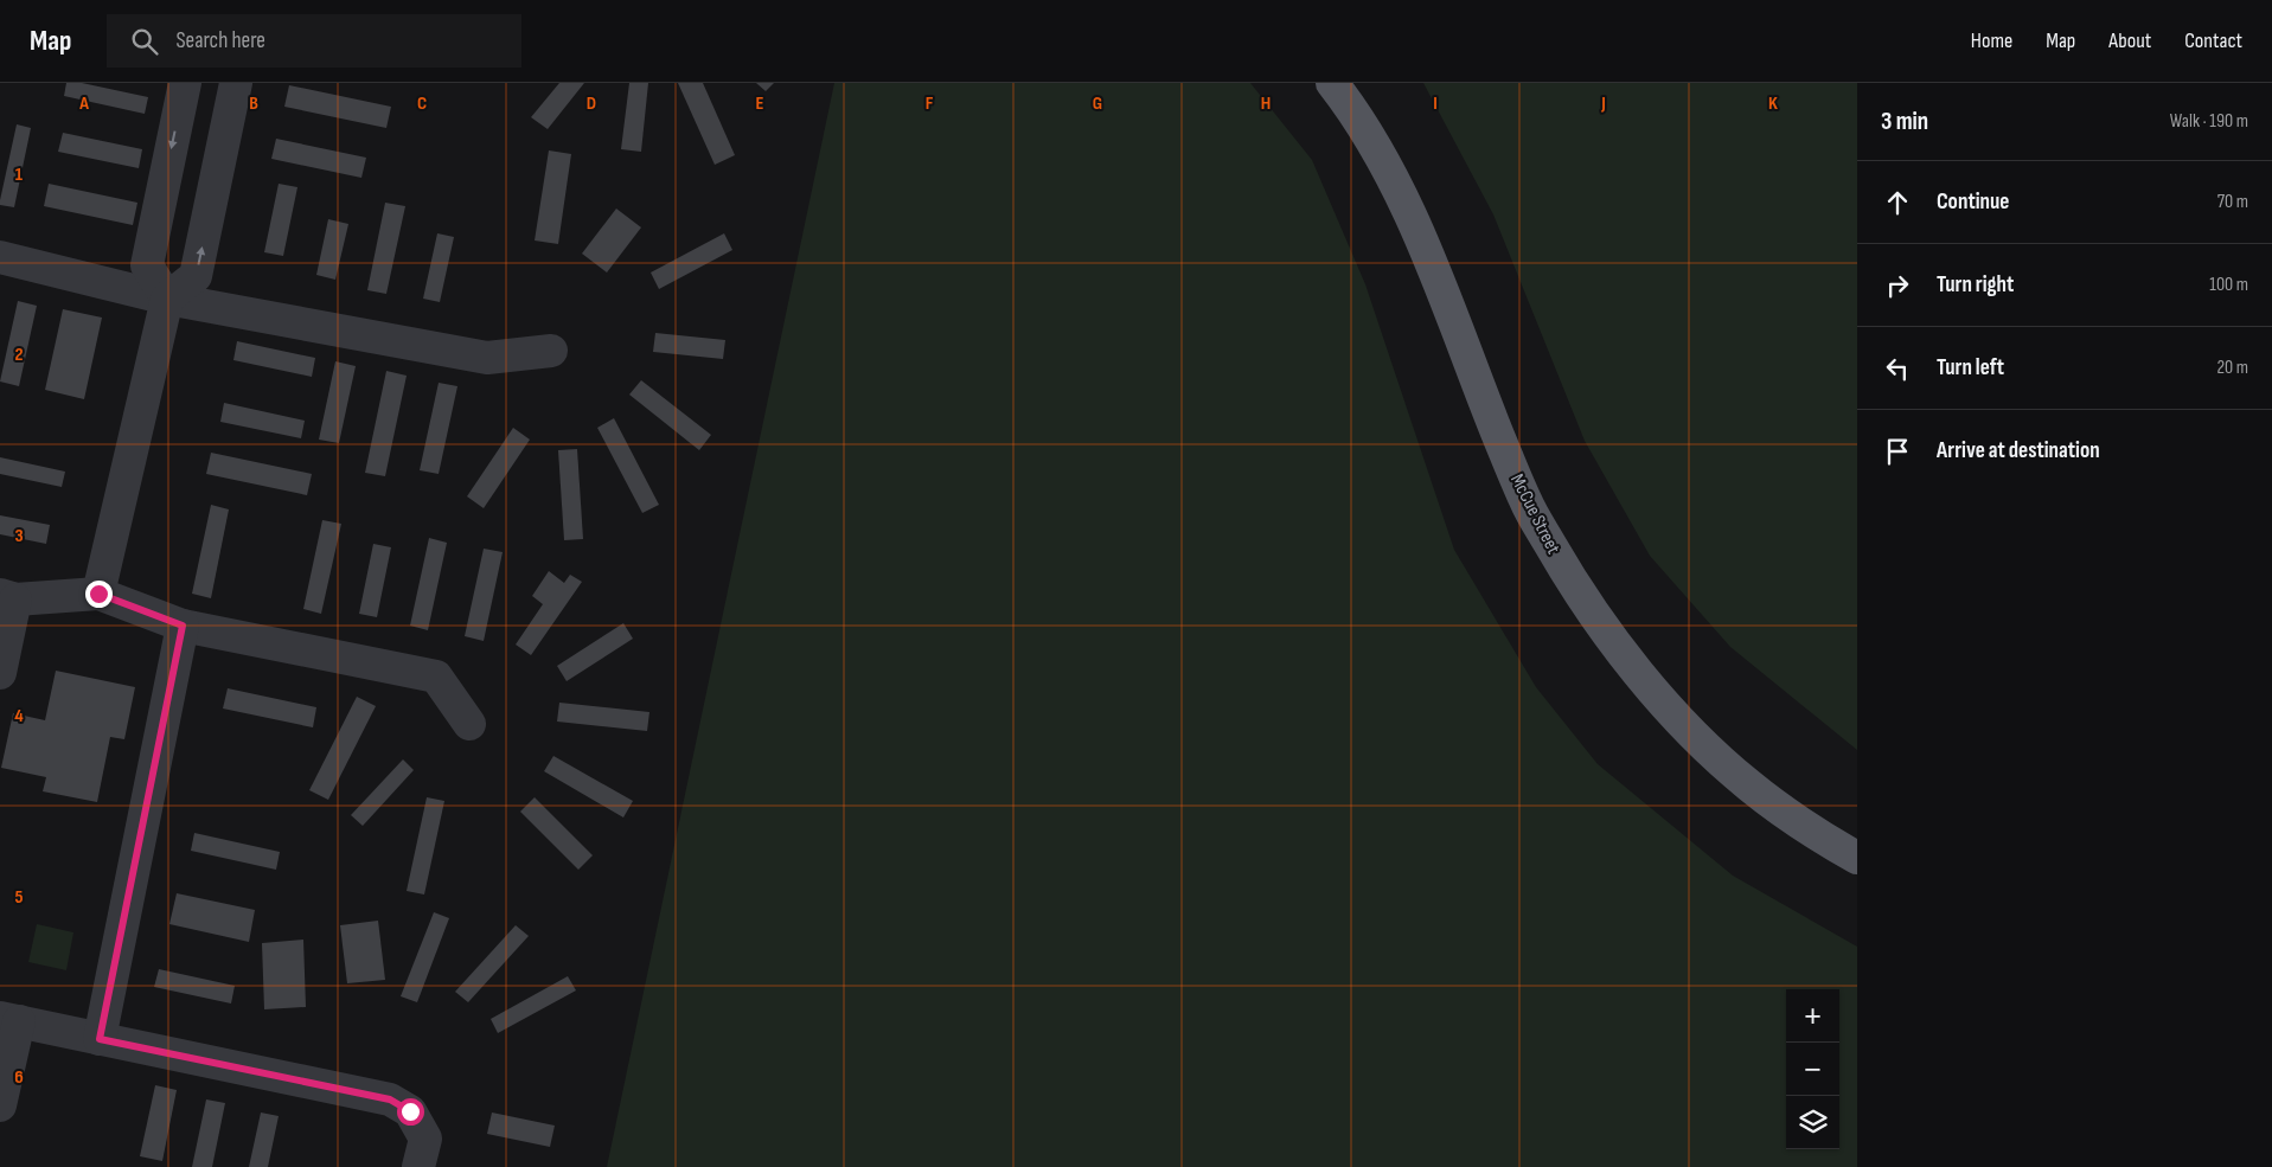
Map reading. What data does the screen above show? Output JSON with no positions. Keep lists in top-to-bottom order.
{
  "streets": {
    "main road": ["McCue Street"]
  },
  "page": {
    "header": "Map",
    "search": "Search here",
    "nav": [
      "Home",
      "Map",
      "About",
      "Contact"
    ],
    "heading": ["3 min", "Walk · 190 m"],
    "list": [
      ["Continue", "70 m"],
      ["Turn right", "100 m"],
      ["Turn left", "20 m"],
      "Arrive at destination"
    ],
    "map_buttons": ["+", "−"]
  },
  "grid": {
    "columns": [
      "A",
      "B",
      "C",
      "D",
      "E",
      "F",
      "G",
      "H",
      "I",
      "J",
      "K"
    ],
    "rows": [
      "1",
      "2",
      "3",
      "4",
      "5",
      "6"
    ]
  }
}
